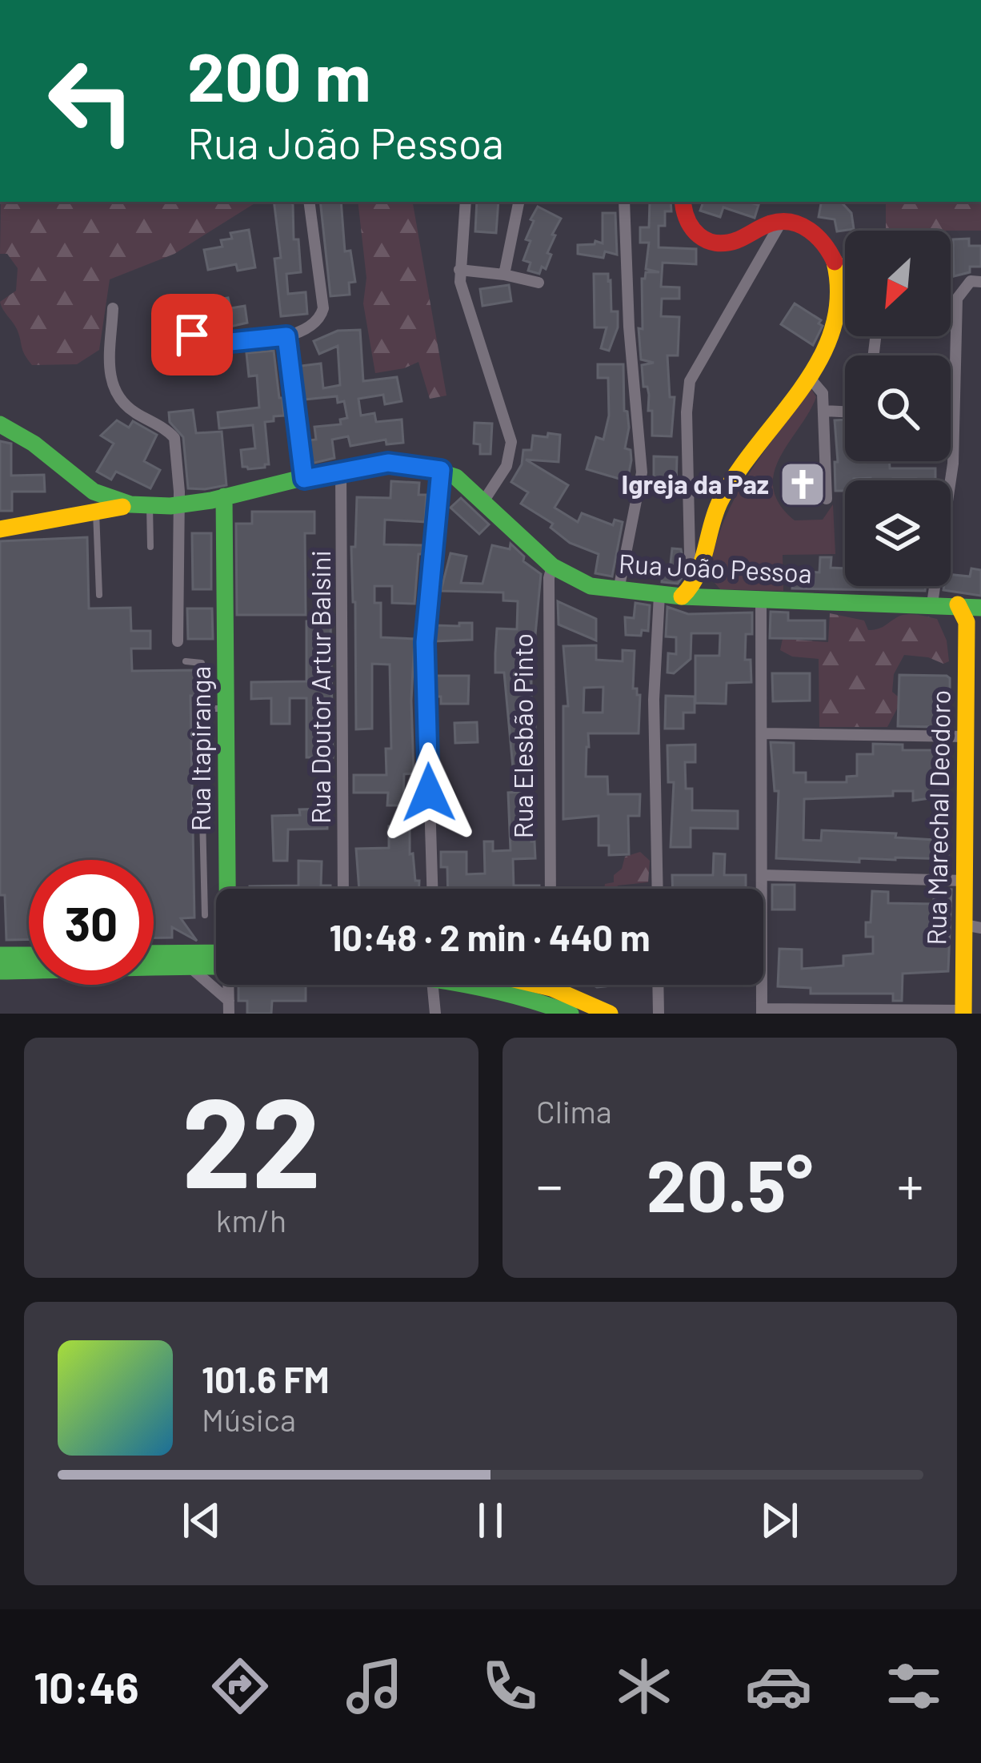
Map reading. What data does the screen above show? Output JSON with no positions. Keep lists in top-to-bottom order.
{
  "streets": {
    "main road": ["Rua João Pessoa", "Rua Itapiranga", "Rua Marechal Deodoro"],
    "street": ["Rua Doutor Artur Balsini", "Rua Elesbão Pinto"]
  },
  "crossings": [
    ["Rua João Pessoa", "Rua Doutor Artur Balsini"],
    ["Rua João Pessoa", "Rua Elesbão Pinto"],
    ["Rua João Pessoa", "Rua Itapiranga"],
    ["Rua João Pessoa", "Rua Marechal Deodoro"]
  ],
  "places": {
    "church": ["Igreja da Paz"]
  },
  "north": "bottom left",
  "page": {
    "turn": ["200 m", "Rua João Pessoa"],
    "limit": "30",
    "trip": "10:48 · 2 min · 440 m",
    "tile": [
      ["22", "km/h"],
      "Clima"
    ],
    "heat": ["−", "20.5°", "+"],
    "song": ["101.6 FM", "Música"],
    "tabs": "10:46"
  }
}
